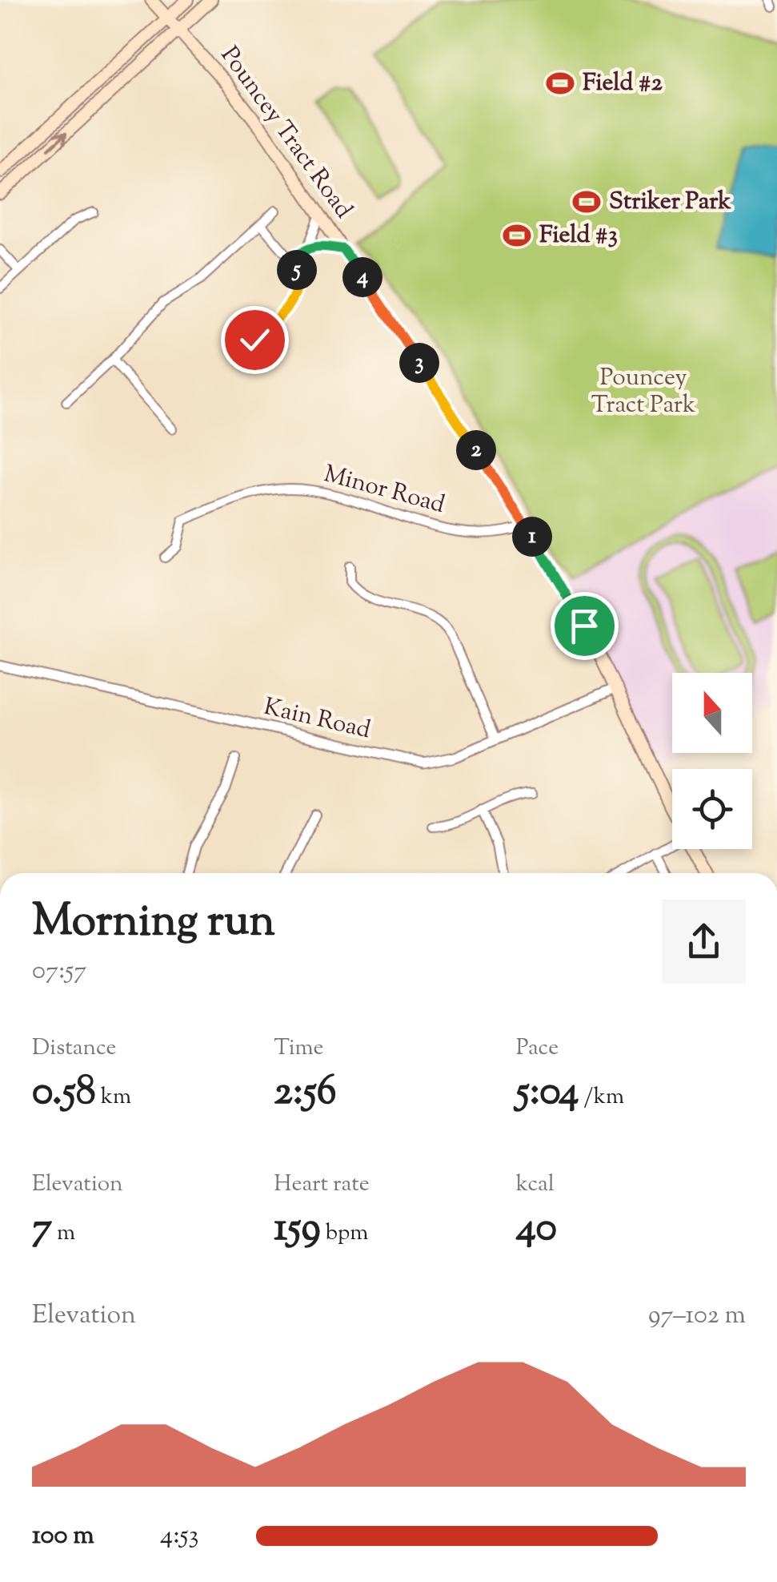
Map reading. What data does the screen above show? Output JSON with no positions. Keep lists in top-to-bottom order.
{
  "streets": {
    "main road": ["Pouncey Tract Road"],
    "street": ["Minor Road", "Kain Road"]
  },
  "crossings": [
    ["Pouncey Tract Road", "Minor Road"],
    ["Pouncey Tract Road", "Kain Road"]
  ],
  "parks": ["Pouncey Tract Park"],
  "places": {
    "sports": ["Field #2", "Striker Park", "Field #3"]
  },
  "north": "top",
  "page": {
    "pins": [
      "5",
      "4",
      "3",
      "2",
      "1"
    ],
    "heading": ["Morning run", "07:57"],
    "stats": [
      ["Distance", "0.58 km"],
      ["Time", "2:56"],
      ["Pace", "5:04 /km"],
      ["Elevation", "7 m"],
      ["Heart rate", "159 bpm"],
      ["kcal", "40"]
    ],
    "chart": ["Elevation", "97–102 m"],
    "list": [
      {
        "name": "100 m",
        "note": "4:53"
      }
    ]
  }
}
